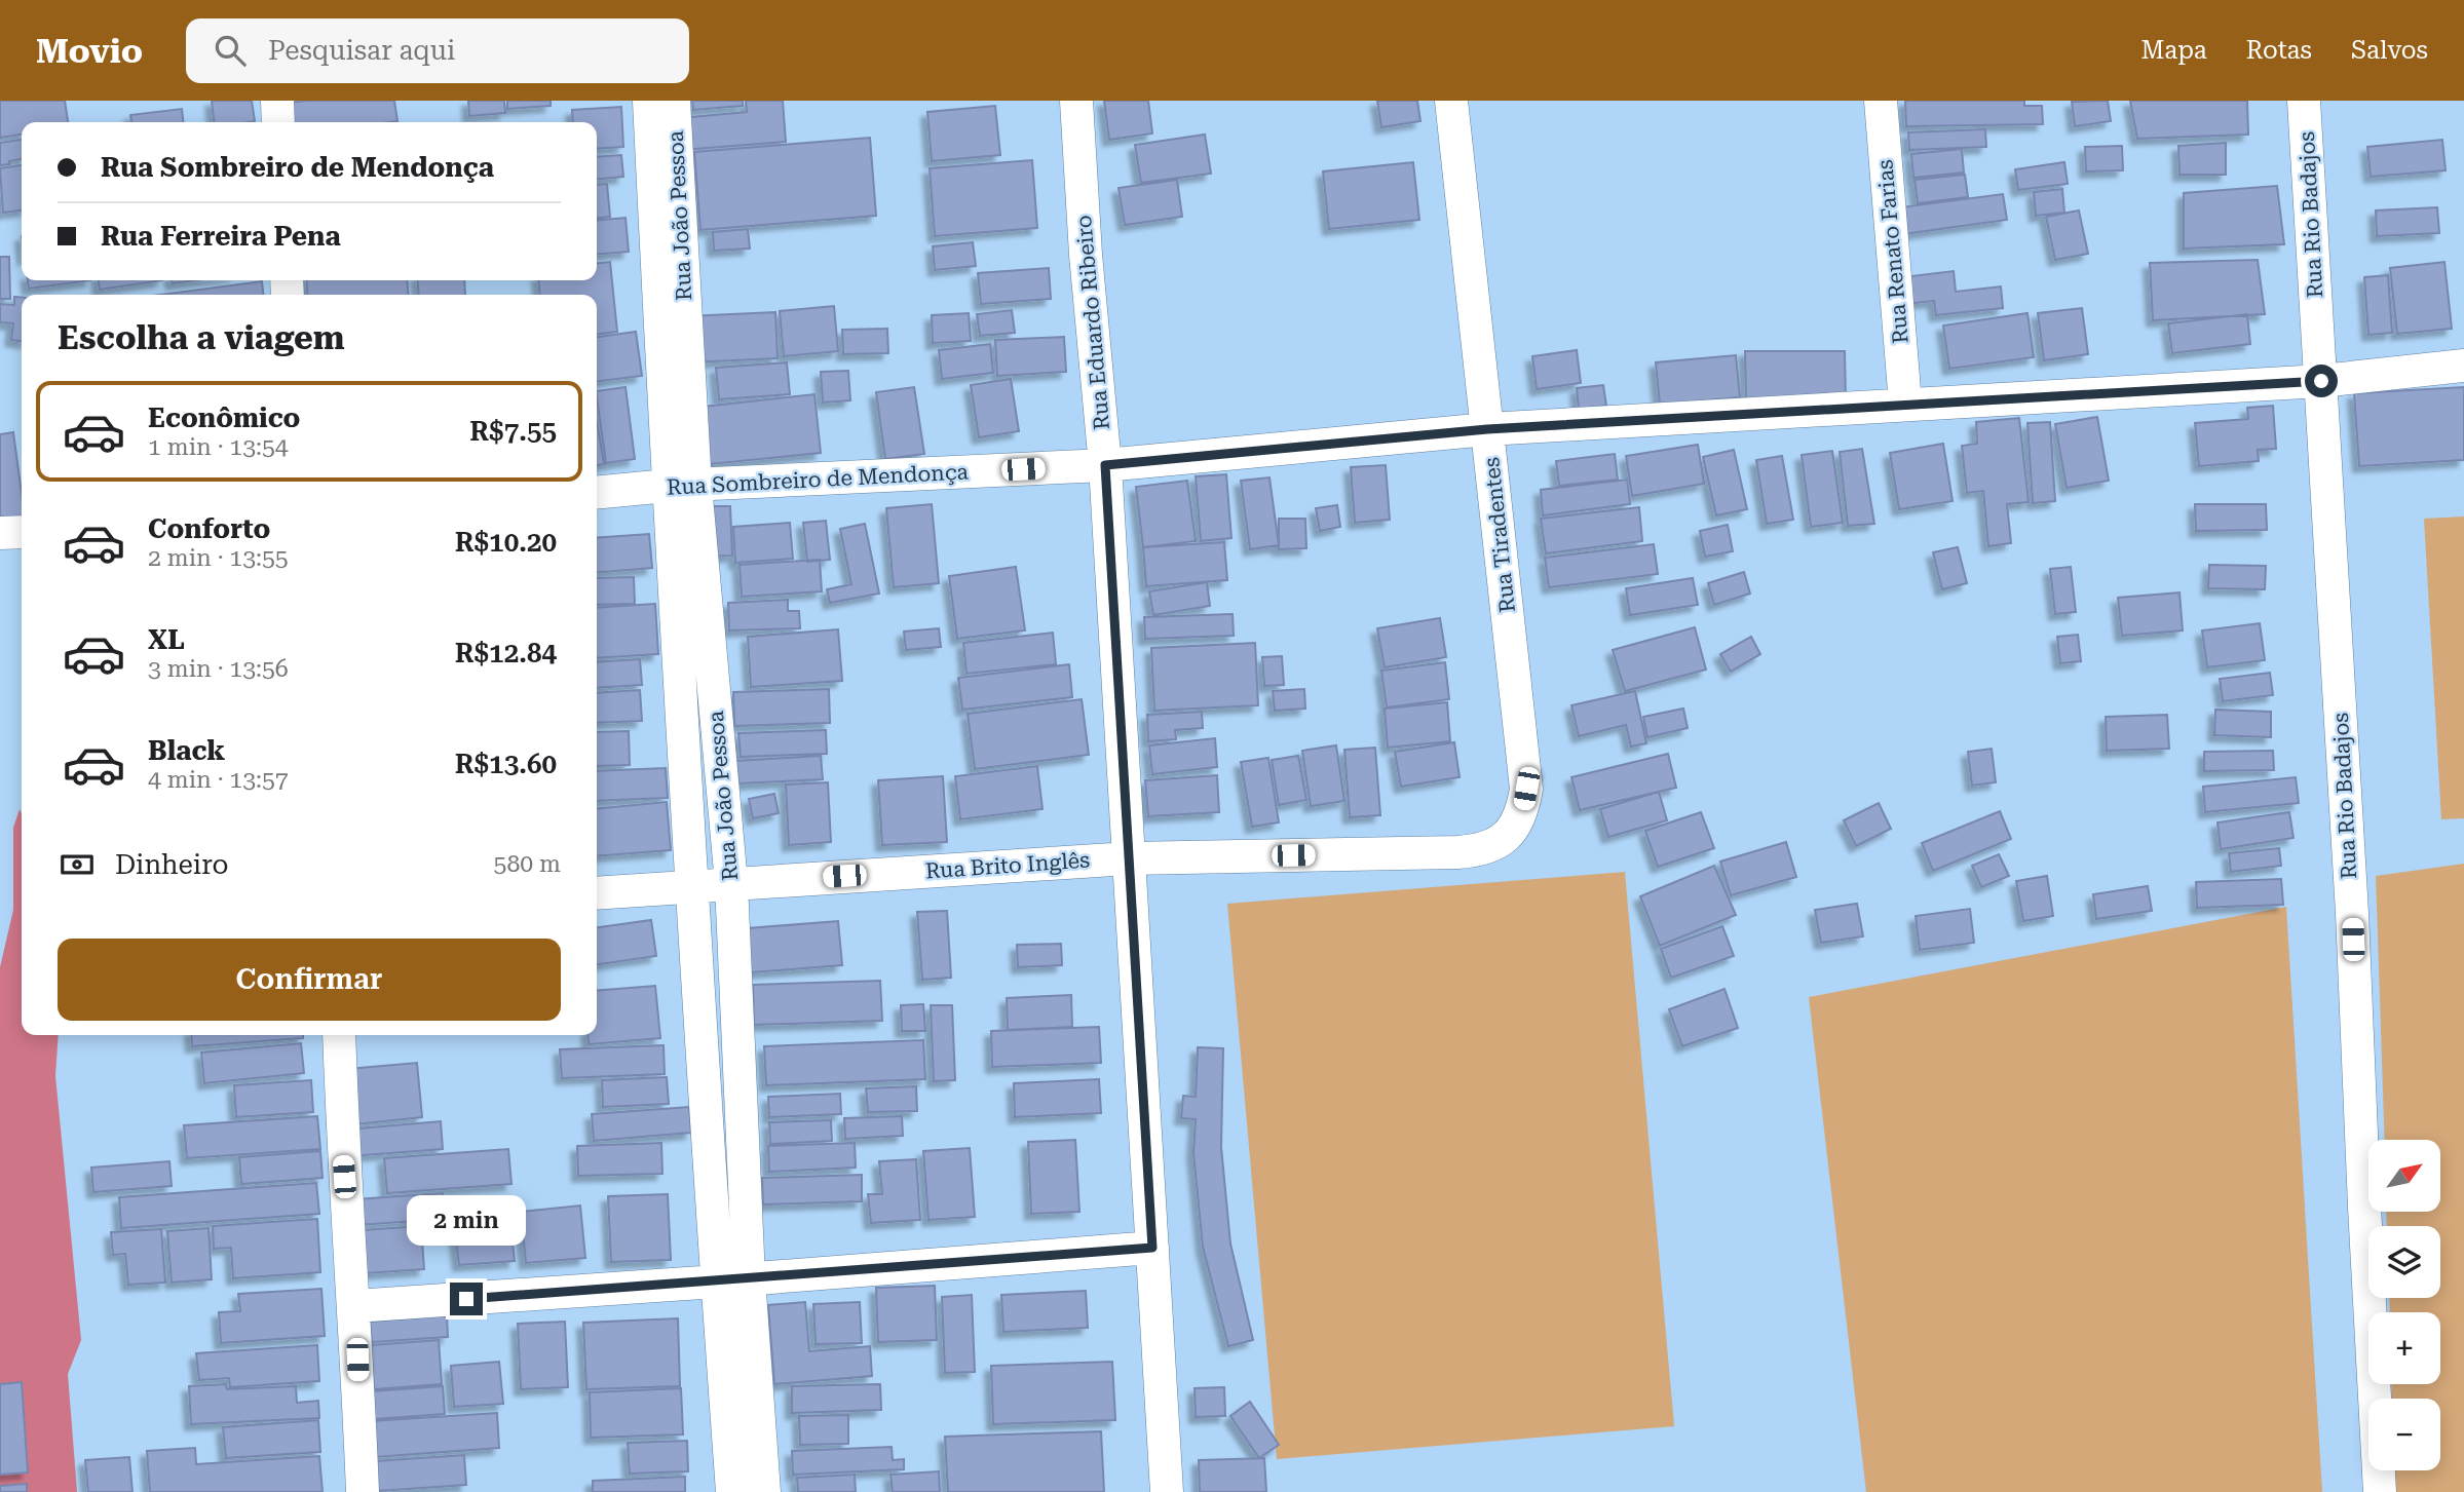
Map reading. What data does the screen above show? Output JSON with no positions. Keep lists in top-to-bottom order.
{
  "streets": {
    "street": [
      "Rua Rio Badajos",
      "Rua João Pessoa",
      "Rua Renato Farias",
      "Rua Eduardo Ribeiro",
      "Rua Sombreiro de Mendonça",
      "Rua Tiradentes",
      "Rua Brito Inglês"
    ]
  },
  "crossings": [
    ["Rua Rio Badajos", "Rua Sombreiro de Mendonça"],
    ["Rua João Pessoa", "Rua Sombreiro de Mendonça"],
    ["Rua João Pessoa", "Rua Brito Inglês"],
    ["Rua Renato Farias", "Rua Sombreiro de Mendonça"],
    ["Rua Eduardo Ribeiro", "Rua Sombreiro de Mendonça"],
    ["Rua Eduardo Ribeiro", "Rua Brito Inglês"],
    ["Rua Sombreiro de Mendonça", "Rua Tiradentes"],
    ["Rua Tiradentes", "Rua Brito Inglês"]
  ],
  "north": "top right",
  "page": {
    "header": "Movio",
    "search": "Pesquisar aqui",
    "nav": ["Mapa", "Rotas", "Salvos"],
    "banner": ["Rua Sombreiro de Mendonça", "Rua Ferreira Pena"],
    "heading": "Escolha a viagem",
    "list": [
      {
        "name": "Econômico",
        "note": "1 min · 13:54",
        "value": "R$7.55"
      },
      {
        "name": "Conforto",
        "note": "2 min · 13:55",
        "value": "R$10.20"
      },
      {
        "name": "XL",
        "note": "3 min · 13:56",
        "value": "R$12.84"
      },
      {
        "name": "Black",
        "note": "4 min · 13:57",
        "value": "R$13.60"
      }
    ],
    "pay": ["Dinheiro", "580 m"],
    "buttons": "Confirmar",
    "map_buttons": ["+", "−"],
    "bubble": "2 min"
  }
}
